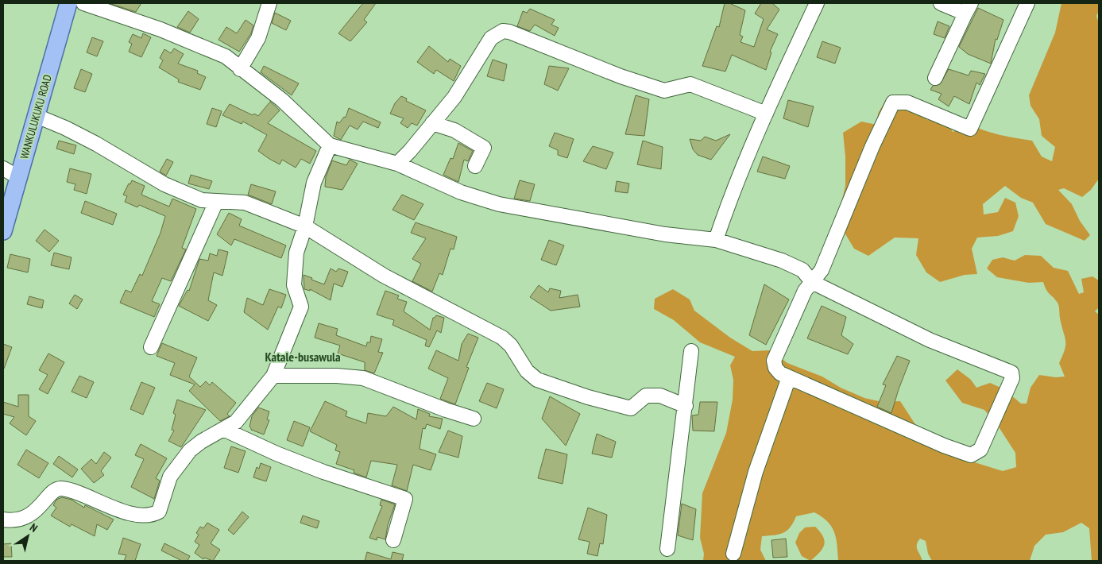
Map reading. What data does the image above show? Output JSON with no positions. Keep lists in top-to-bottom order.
{
  "streets": {
    "main road": ["WANKULUKUKU ROAD"]
  },
  "districts": ["Katale-busawula"],
  "north": "top right"
}
